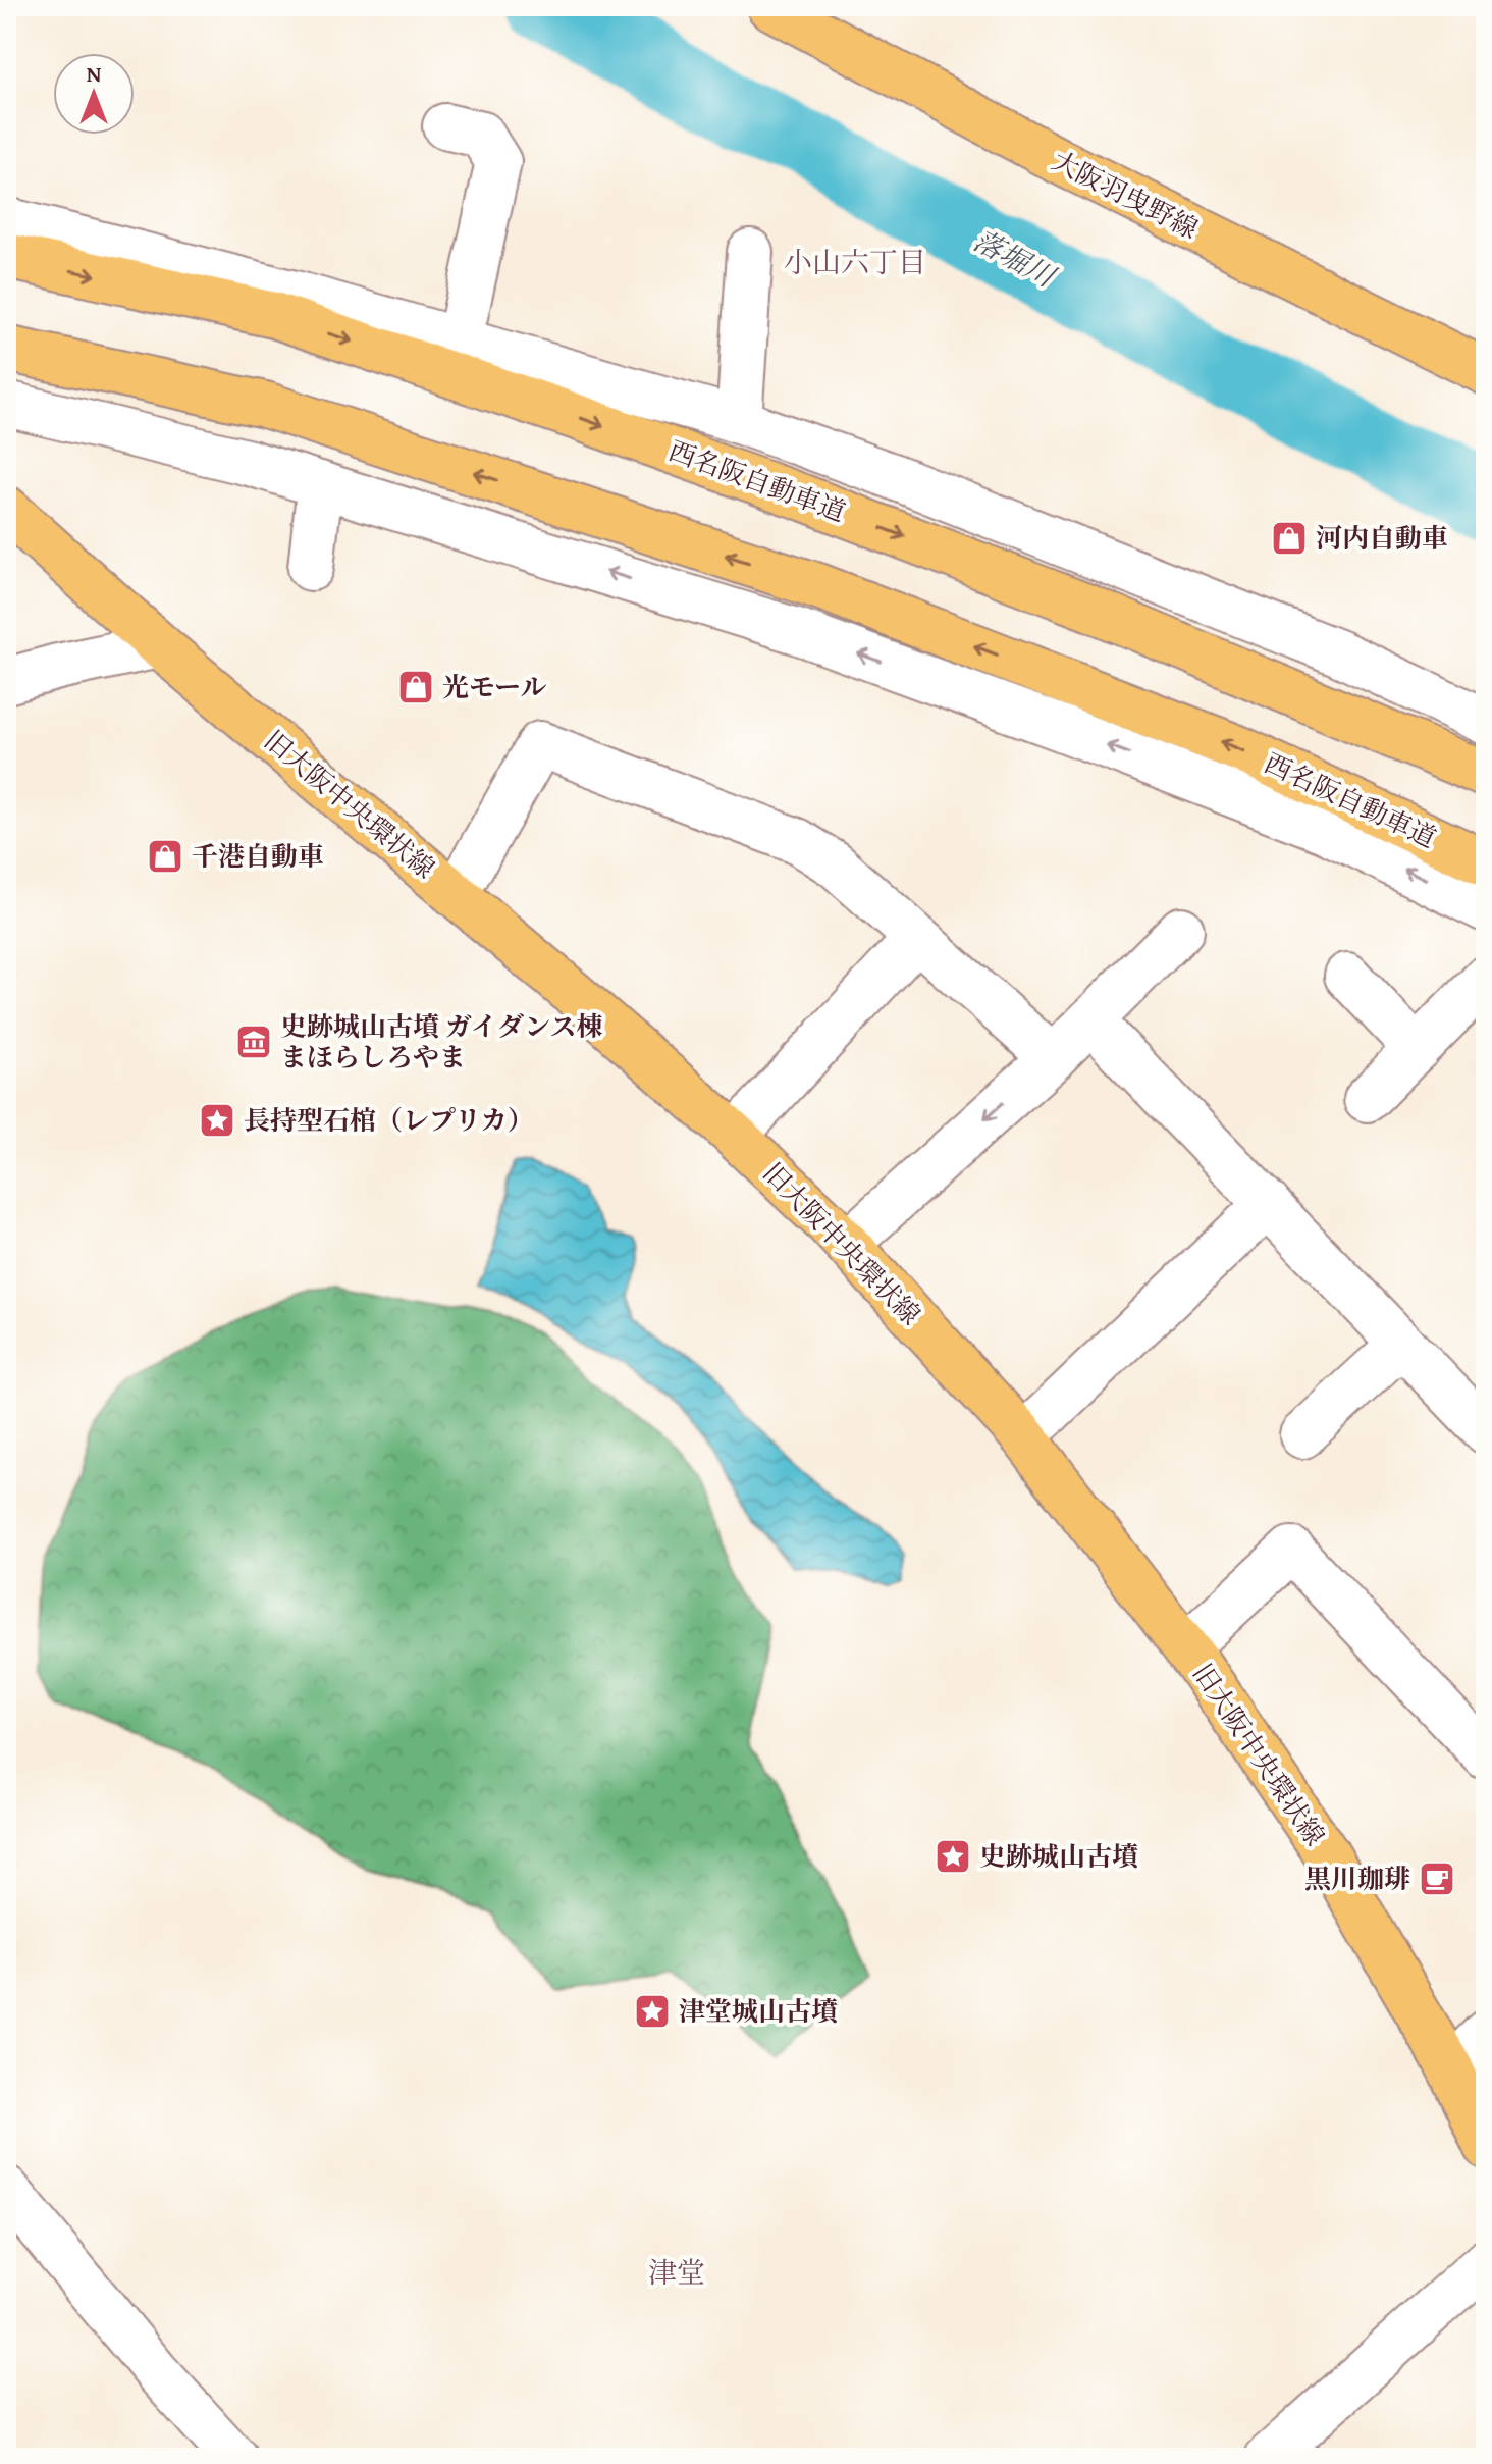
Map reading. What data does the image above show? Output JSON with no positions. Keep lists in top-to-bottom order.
{
  "streets": {
    "main road": ["大阪羽曳野線", "西名阪自動車道", "旧大阪中央環状線"]
  },
  "districts": ["小山六丁目", "津堂"],
  "water": ["落堀川"],
  "places": {
    "shop": ["河内自動車", "光モール", "千港自動車"],
    "museum": ["史跡城山古墳 ガイダンス棟 まほらしろやま"],
    "place": ["長持型石棺（レプリカ）", "史跡城山古墳", "津堂城山古墳"],
    "cafe": ["黒川珈琲"]
  },
  "north": "top"
}
